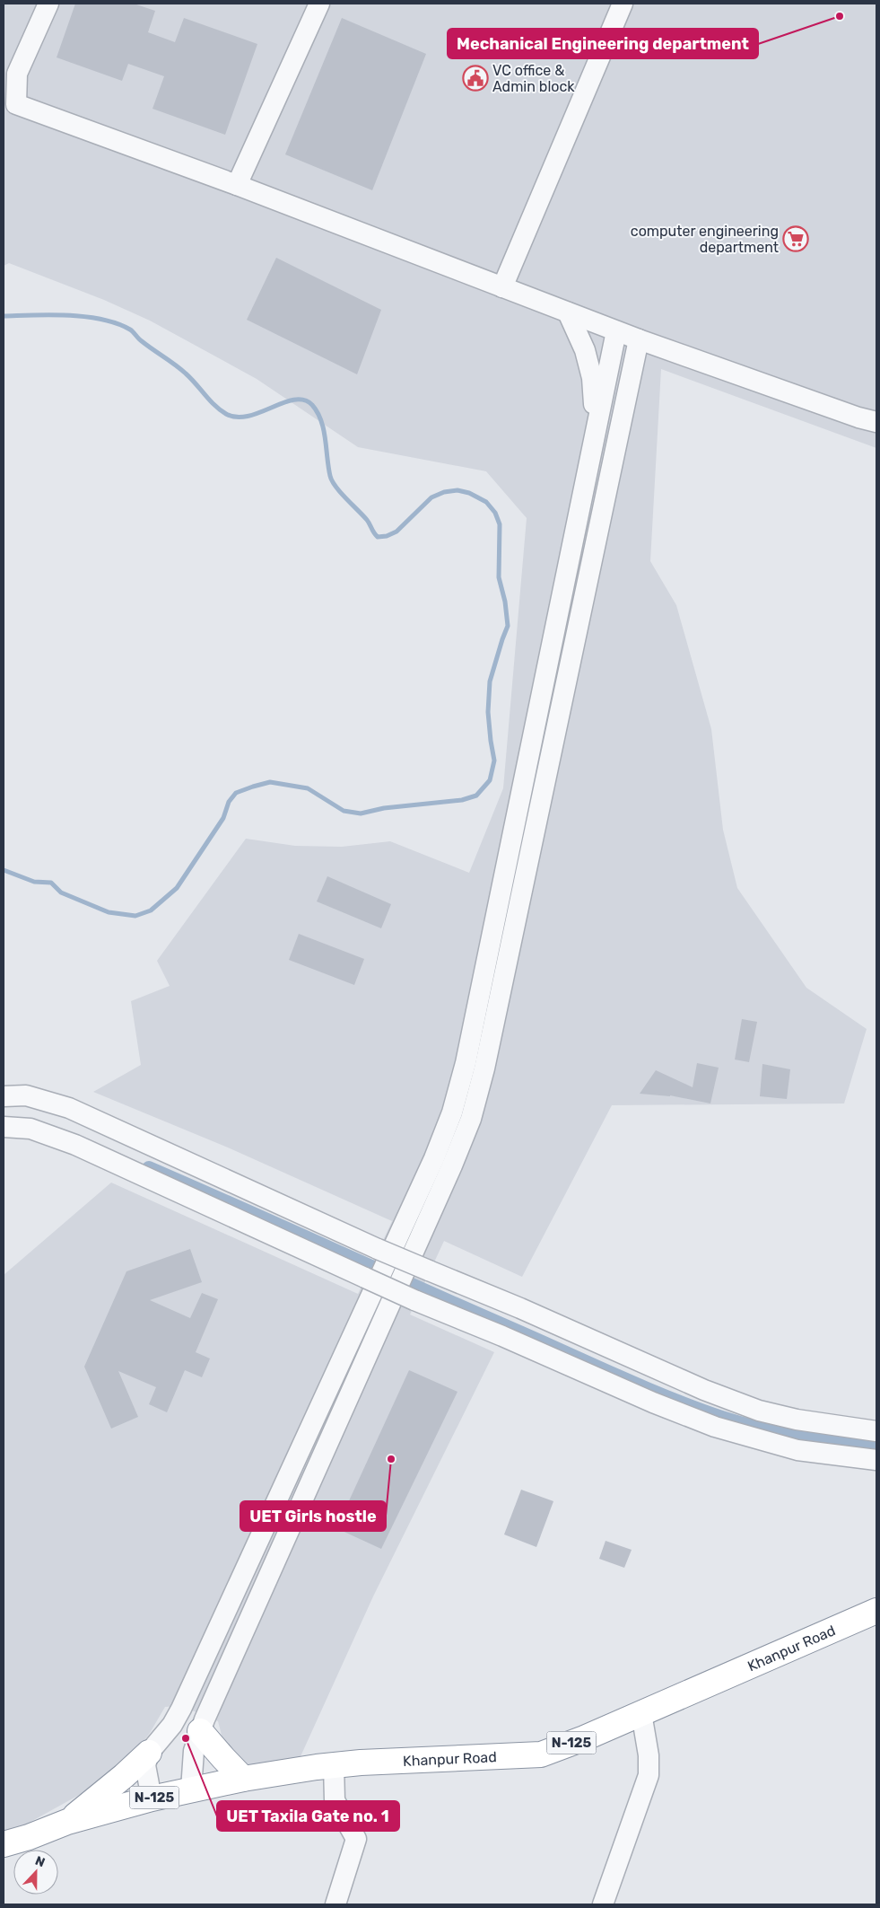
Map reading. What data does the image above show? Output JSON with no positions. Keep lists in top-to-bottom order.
{
  "streets": {
    "highway": ["Khanpur Road", "N-125"]
  },
  "places": {
    "other": ["Mechanical Engineering department", "UET Girls hostle", "UET Taxila Gate no. 1"],
    "public building": ["VC office & Admin block"],
    "supermarket": ["computer engineering department"]
  },
  "north": "top"
}
